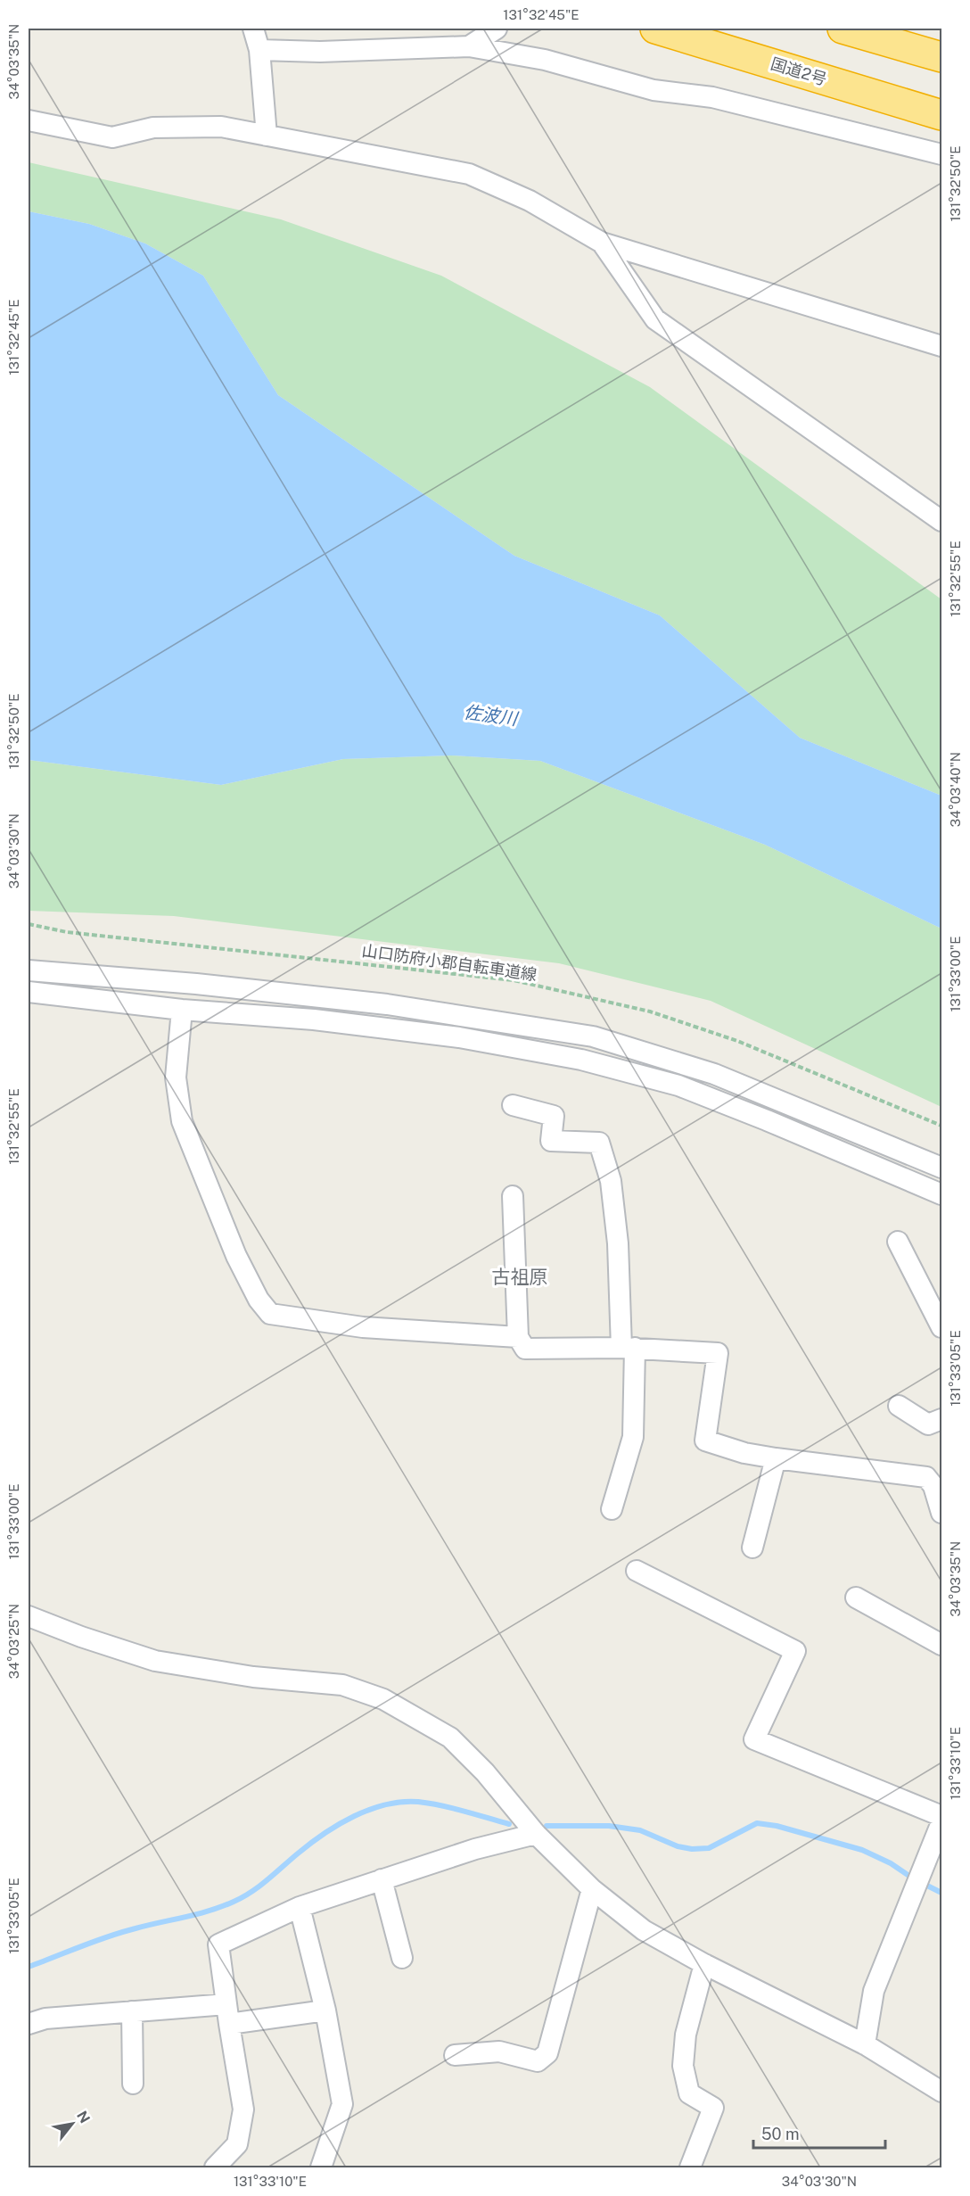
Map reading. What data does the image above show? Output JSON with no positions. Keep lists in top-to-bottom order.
{
  "streets": {
    "highway": ["国道2号"],
    "path": ["山口防府小郡自転車道線"]
  },
  "districts": ["古祖原"],
  "water": ["佐波川"],
  "scale_bar": "50 m",
  "north": "top right",
  "coordinates": [
    "131°32'45\"E",
    "34°03'35\"N",
    "131°32'50\"E",
    "131°32'55\"E",
    "34°03'40\"N",
    "34°03'30\"N",
    "131°33'00\"E",
    "131°33'05\"E",
    "34°03'25\"N",
    "131°33'10\"E"
  ]
}
